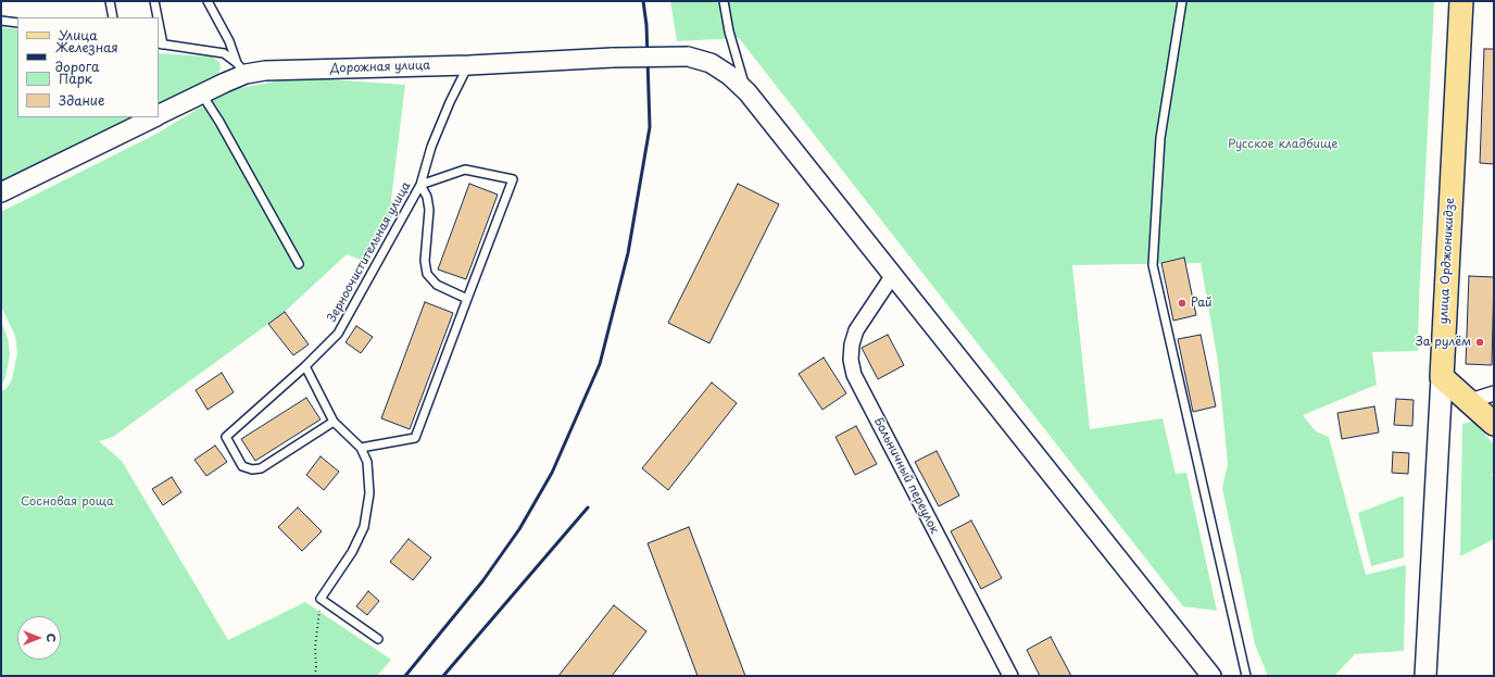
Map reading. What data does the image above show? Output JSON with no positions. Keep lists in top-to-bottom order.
{
  "streets": {
    "main road": ["улица Орджоникидзе"],
    "street": ["Дорожная улица", "Больничный переулок"],
    "lane": ["Зерноочистительная улица"]
  },
  "crossings": [
    ["Дорожная улица", "Зерноочистительная улица"],
    ["Дорожная улица", "Больничный переулок"]
  ],
  "parks": ["Русское кладбище", "Сосновая роща"],
  "places": ["Рай", "За рулём"],
  "legend": [
    "Улица",
    "Железная дорога",
    "Парк",
    "Здание"
  ],
  "north": "right"
}
